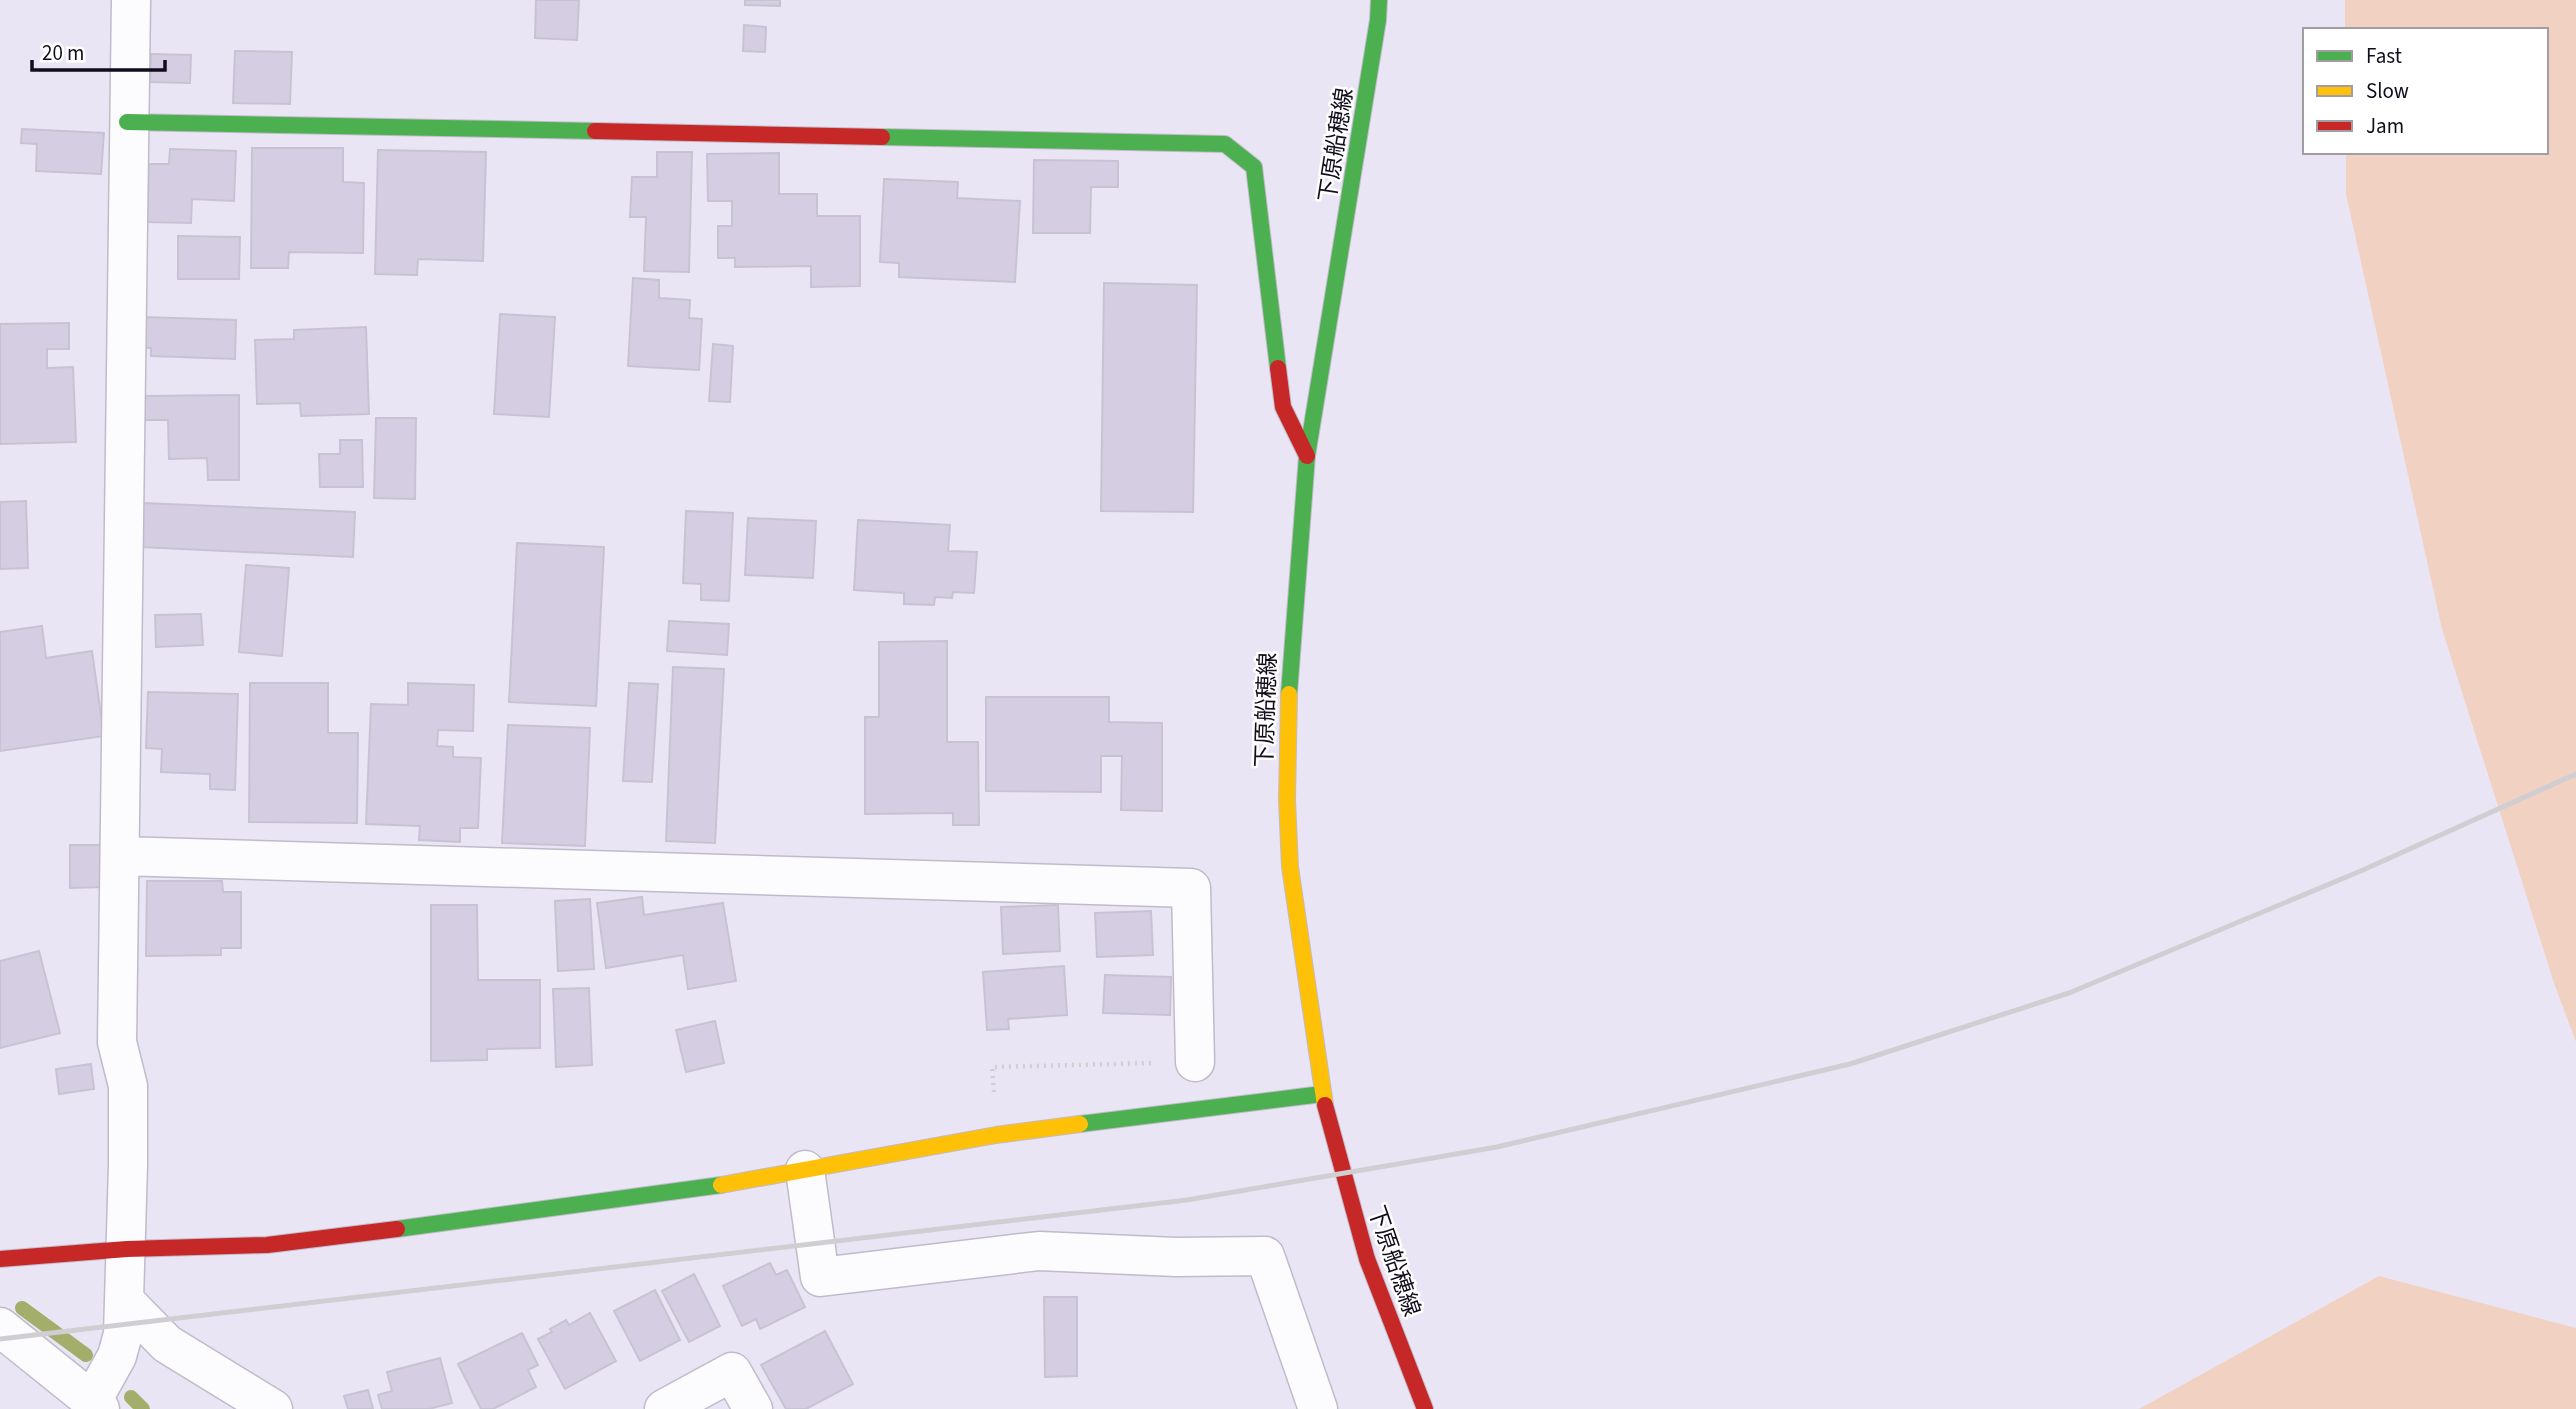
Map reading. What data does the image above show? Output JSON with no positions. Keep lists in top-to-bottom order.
{
  "streets": {
    "street": ["下原船穂線"]
  },
  "legend": ["Fast", "Slow", "Jam"],
  "scale_bar": "20 m"
}
